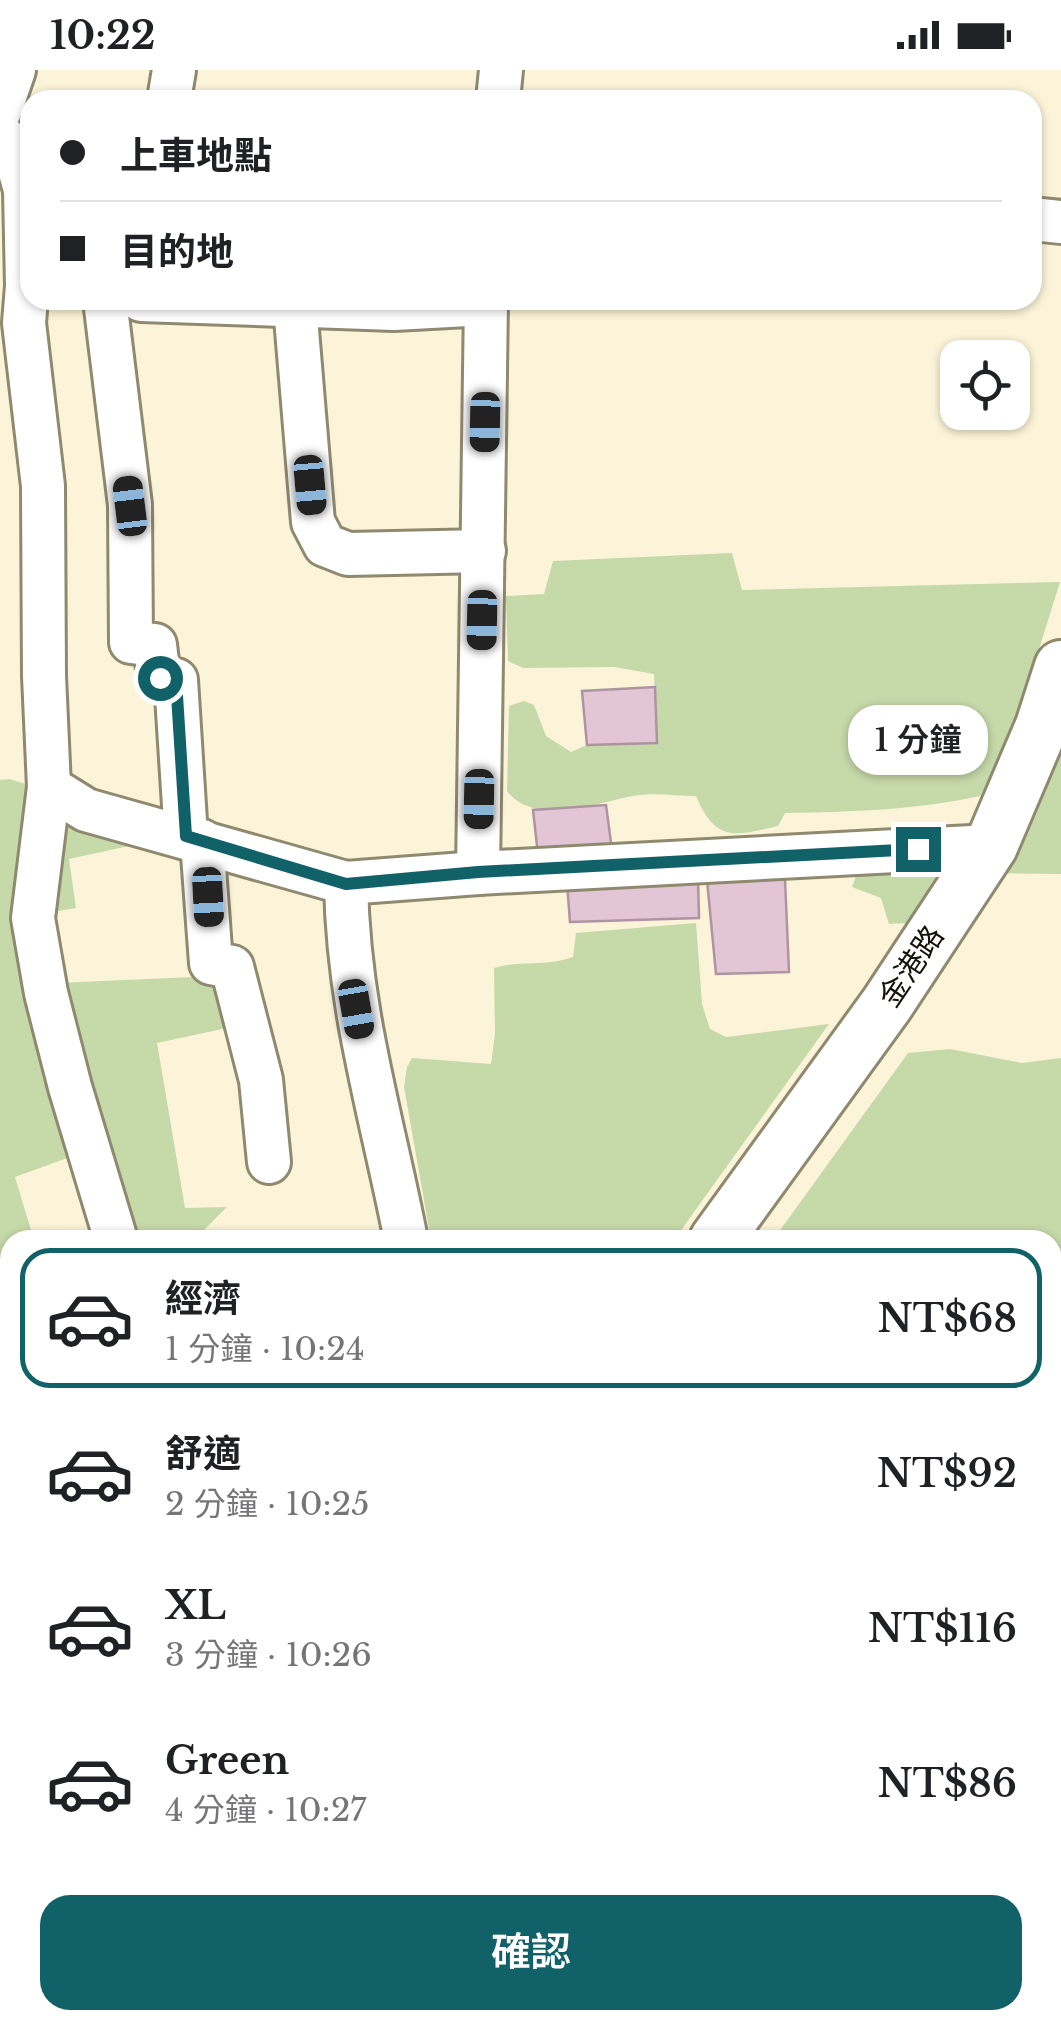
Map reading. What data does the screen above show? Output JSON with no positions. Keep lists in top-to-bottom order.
{
  "streets": {
    "main road": ["金港路"]
  },
  "page": {
    "status": "10:22",
    "banner": ["上車地點", "目的地"],
    "bubble": "1 分鐘",
    "list": [
      {
        "name": "經濟",
        "note": "1 分鐘 · 10:24",
        "value": "NT$68"
      },
      {
        "name": "舒適",
        "note": "2 分鐘 · 10:25",
        "value": "NT$92"
      },
      {
        "name": "XL",
        "note": "3 分鐘 · 10:26",
        "value": "NT$116"
      },
      {
        "name": "Green",
        "note": "4 分鐘 · 10:27",
        "value": "NT$86"
      }
    ],
    "buttons": "確認"
  }
}
